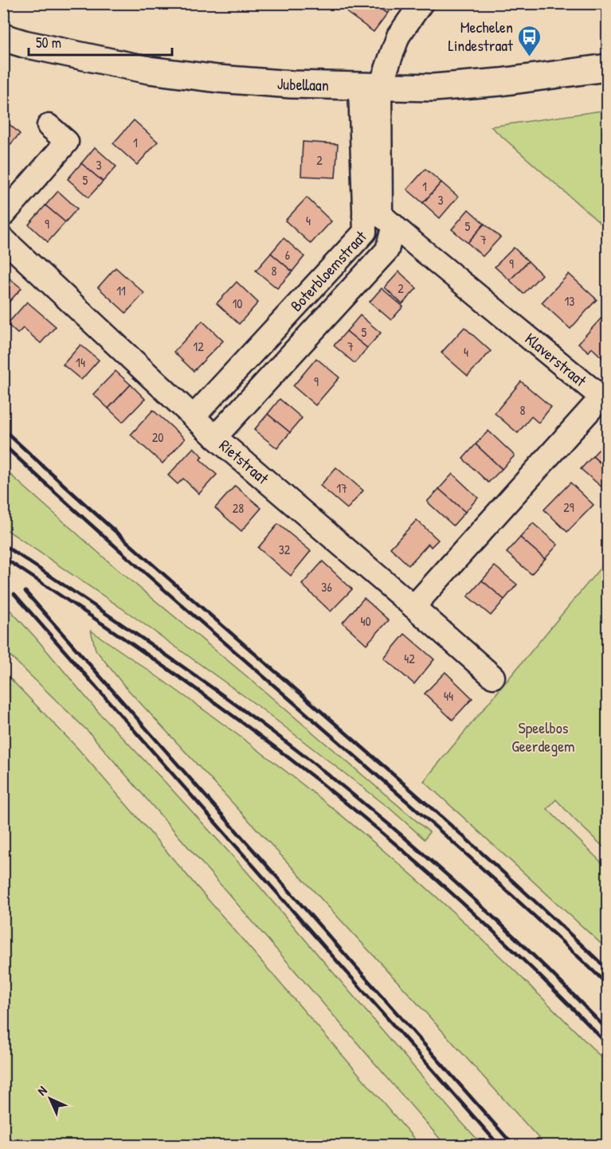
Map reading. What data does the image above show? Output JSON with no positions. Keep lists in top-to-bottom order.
{
  "streets": {
    "main road": ["Jubellaan"],
    "street": ["Boterbloemstraat", "Klaverstraat", "Rietstraat"]
  },
  "crossings": [
    ["Jubellaan", "Boterbloemstraat"],
    ["Boterbloemstraat", "Klaverstraat"],
    ["Boterbloemstraat", "Rietstraat"],
    ["Klaverstraat", "Rietstraat"]
  ],
  "parks": ["Speelbos Geerdegem"],
  "places": {
    "bus stop": ["Mechelen Lindestraat"]
  },
  "house_numbers": [
    "1",
    "2",
    "3",
    "5",
    "1",
    "3",
    "4",
    "9",
    "5",
    "7",
    "6",
    "9",
    "8",
    "2",
    "11",
    "13",
    "10",
    "5",
    "12",
    "7",
    "4",
    "14",
    "9",
    "8",
    "20",
    "17",
    "29",
    "28",
    "32",
    "36",
    "40",
    "42",
    "44"
  ],
  "scale_bar": "50 m",
  "north": "top left"
}
